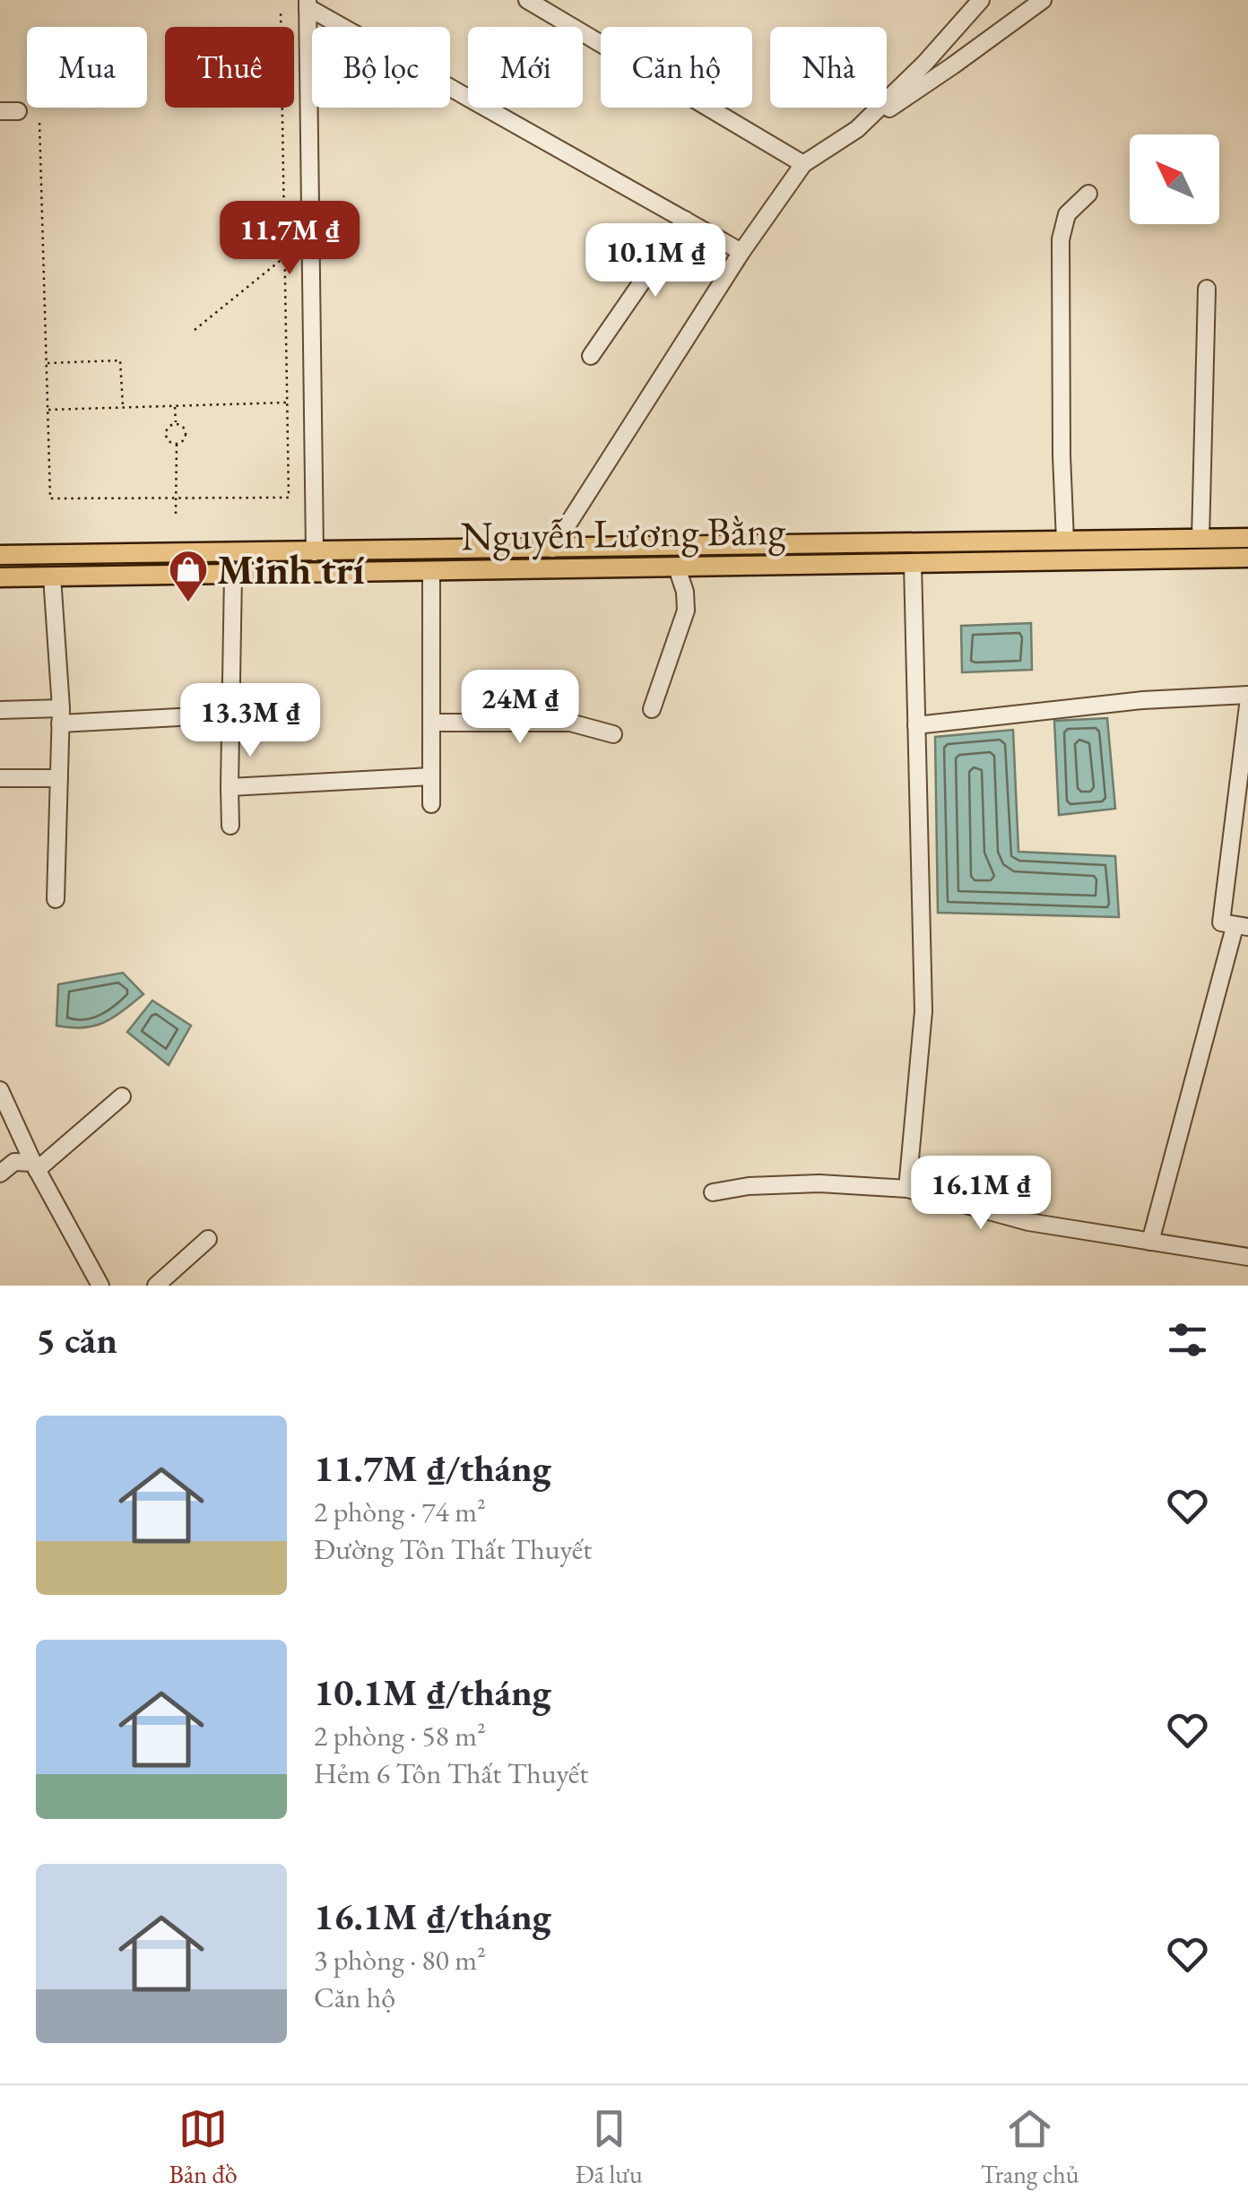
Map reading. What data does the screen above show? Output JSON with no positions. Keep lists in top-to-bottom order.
{
  "streets": {
    "main road": ["Nguyễn Lương Bằng"]
  },
  "places": {
    "shop": ["Minh trí"]
  },
  "north": "top left",
  "page": {
    "chip": [
      "Mua",
      "Thuê",
      "Bộ lọc",
      "Mới",
      "Căn hộ",
      "Nhà"
    ],
    "price": [
      "11.7M ₫",
      "10.1M ₫",
      "24M ₫",
      "13.3M ₫",
      "16.1M ₫"
    ],
    "heading": "5 căn",
    "list": [
      {
        "name": "11.7M ₫/tháng",
        "note": "2 phòng · 74 m² · Đường Tôn Thất Thuyết"
      },
      {
        "name": "10.1M ₫/tháng",
        "note": "2 phòng · 58 m² · Hẻm 6 Tôn Thất Thuyết"
      },
      {
        "name": "16.1M ₫/tháng",
        "note": "3 phòng · 80 m² · Căn hộ"
      }
    ],
    "tabs": ["Bản đồ", "Đã lưu", "Trang chủ"]
  }
}
